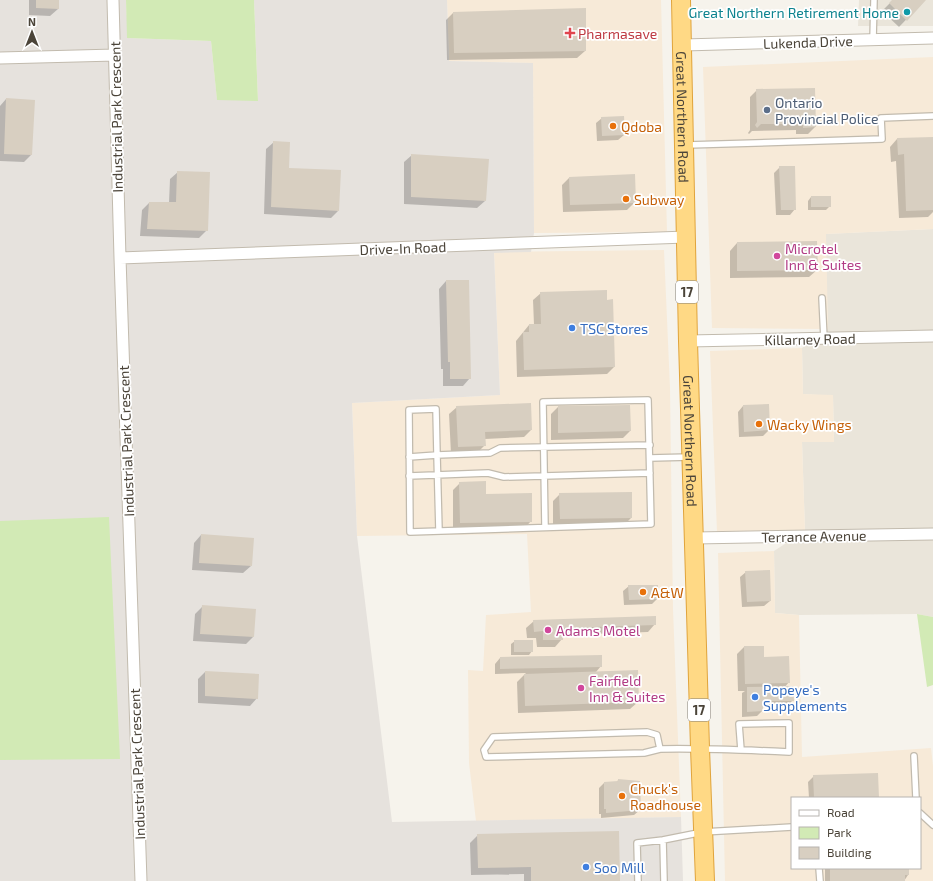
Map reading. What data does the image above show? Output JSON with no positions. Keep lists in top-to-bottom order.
{
  "streets": {
    "highway": ["Great Northern Road", "17"],
    "street": [
      "Lukenda Drive",
      "Industrial Park Crescent",
      "Drive-In Road",
      "Killarney Road",
      "Terrance Avenue"
    ]
  },
  "crossings": [
    ["Lukenda Drive", "Great Northern Road"],
    ["Industrial Park Crescent", "Drive-In Road"],
    ["Great Northern Road", "Drive-In Road"],
    ["Great Northern Road", "Killarney Road"],
    ["Great Northern Road", "Terrance Avenue"]
  ],
  "places": {
    "other": [
      "Great Northern Retirement Home",
      "Ontario Provincial Police",
      "Qdoba",
      "Subway",
      "Microtel Inn & Suites",
      "TSC Stores",
      "Wacky Wings",
      "A&W",
      "Adams Motel",
      "Fairfield Inn & Suites",
      "Popeye's Supplements",
      "Chuck's Roadhouse",
      "Soo Mill"
    ],
    "health": ["Pharmasave"]
  },
  "legend": ["Road", "Park", "Building"],
  "north": "top"
}
